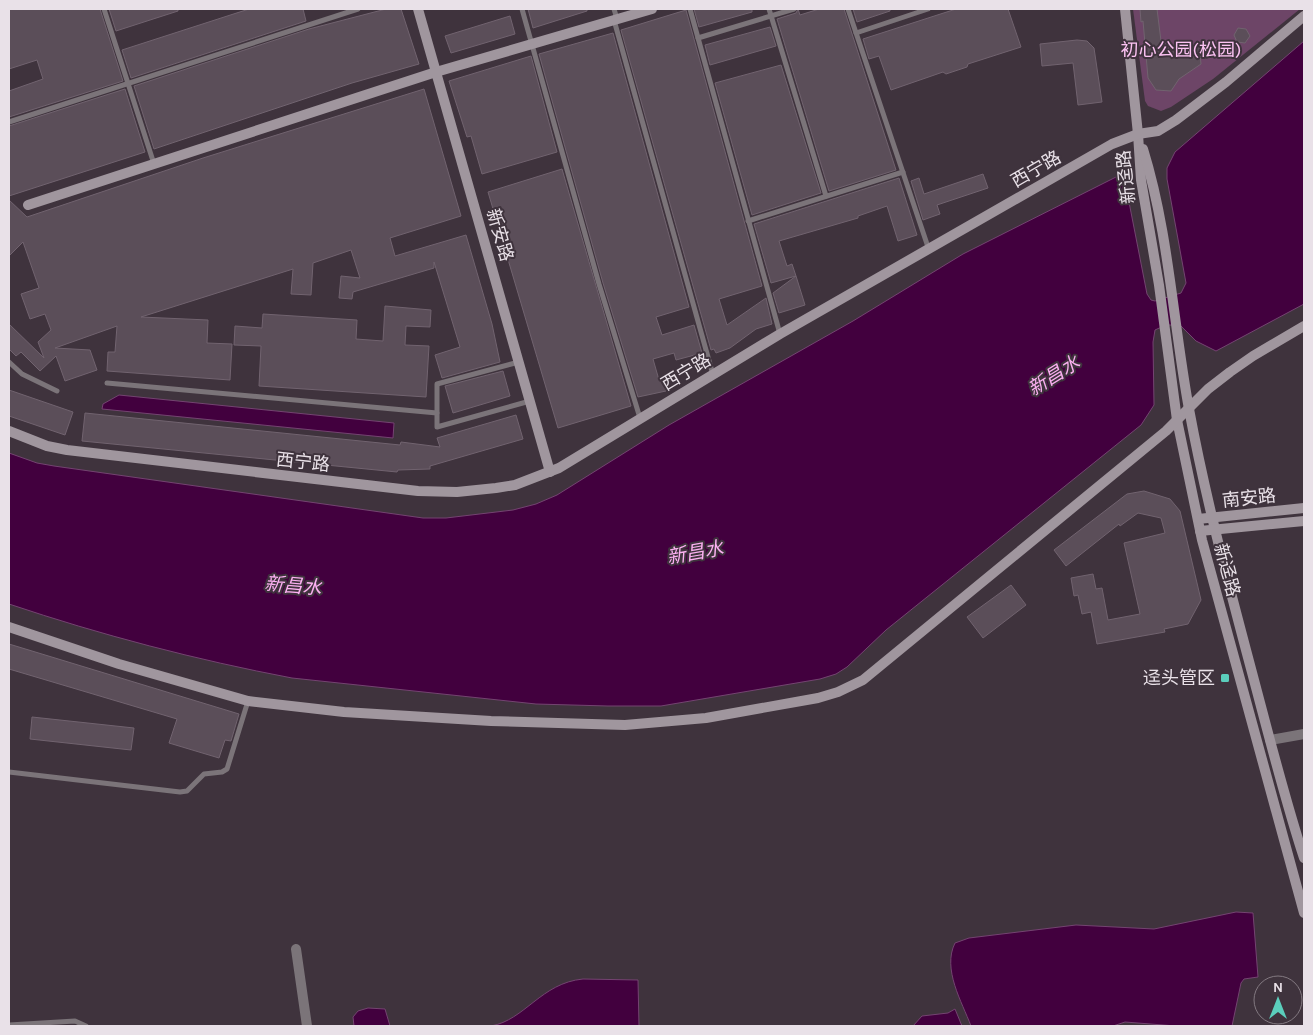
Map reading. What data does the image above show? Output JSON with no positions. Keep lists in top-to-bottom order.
{
  "streets": {
    "street": [
      "西宁路",
      "新迳路",
      "新安路",
      "南安路"
    ]
  },
  "crossings": [
    ["西宁路", "新迳路"],
    ["西宁路", "新安路"],
    ["新迳路", "南安路"]
  ],
  "water": ["新昌水"],
  "parks": ["初心公园(松园)"],
  "places": {
    "transit": ["迳头管区"]
  },
  "north": "top"
}
